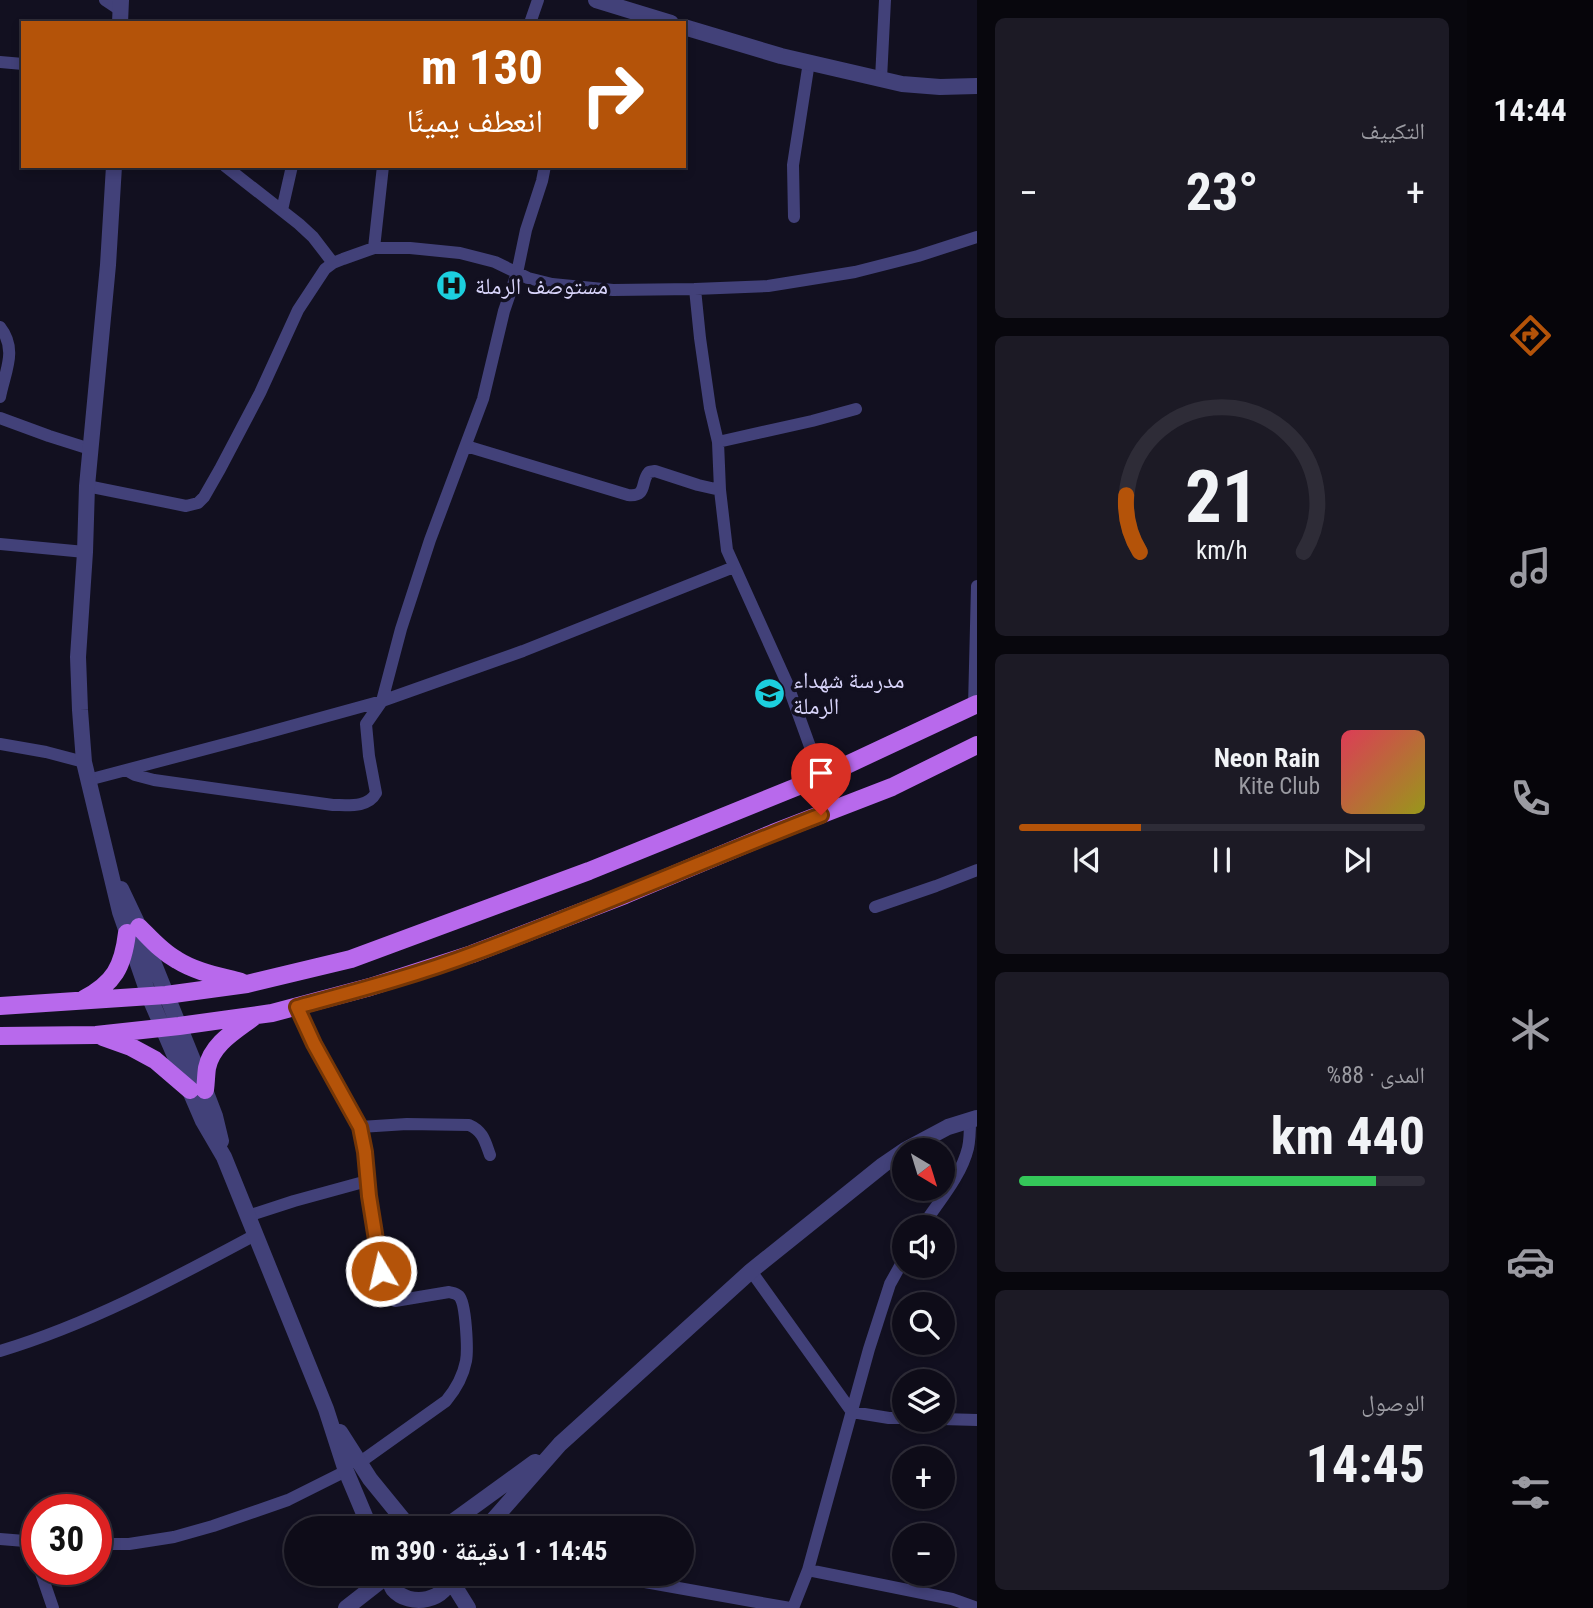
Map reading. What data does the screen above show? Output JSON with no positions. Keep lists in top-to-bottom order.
{
  "places": {
    "hospital": ["مستوصف الرملة"],
    "school or university": ["مدرسة شهداء الرملة"]
  },
  "north": "bottom right",
  "page": {
    "tabs": "14:44",
    "tile": [
      "التكييف",
      ["المدى · 88%", "440 km"],
      ["الوصول", "14:45"]
    ],
    "turn": ["130 m", "انعطف يمينًا"],
    "heat": ["−", "23°", "+"],
    "song": ["Neon Rain", "Kite Club"],
    "map_buttons": ["+", "−"],
    "limit": "30",
    "trip": "14:45 · 1 دقيقة · 390 m",
    "gauge": ["21", "km/h"]
  }
}
